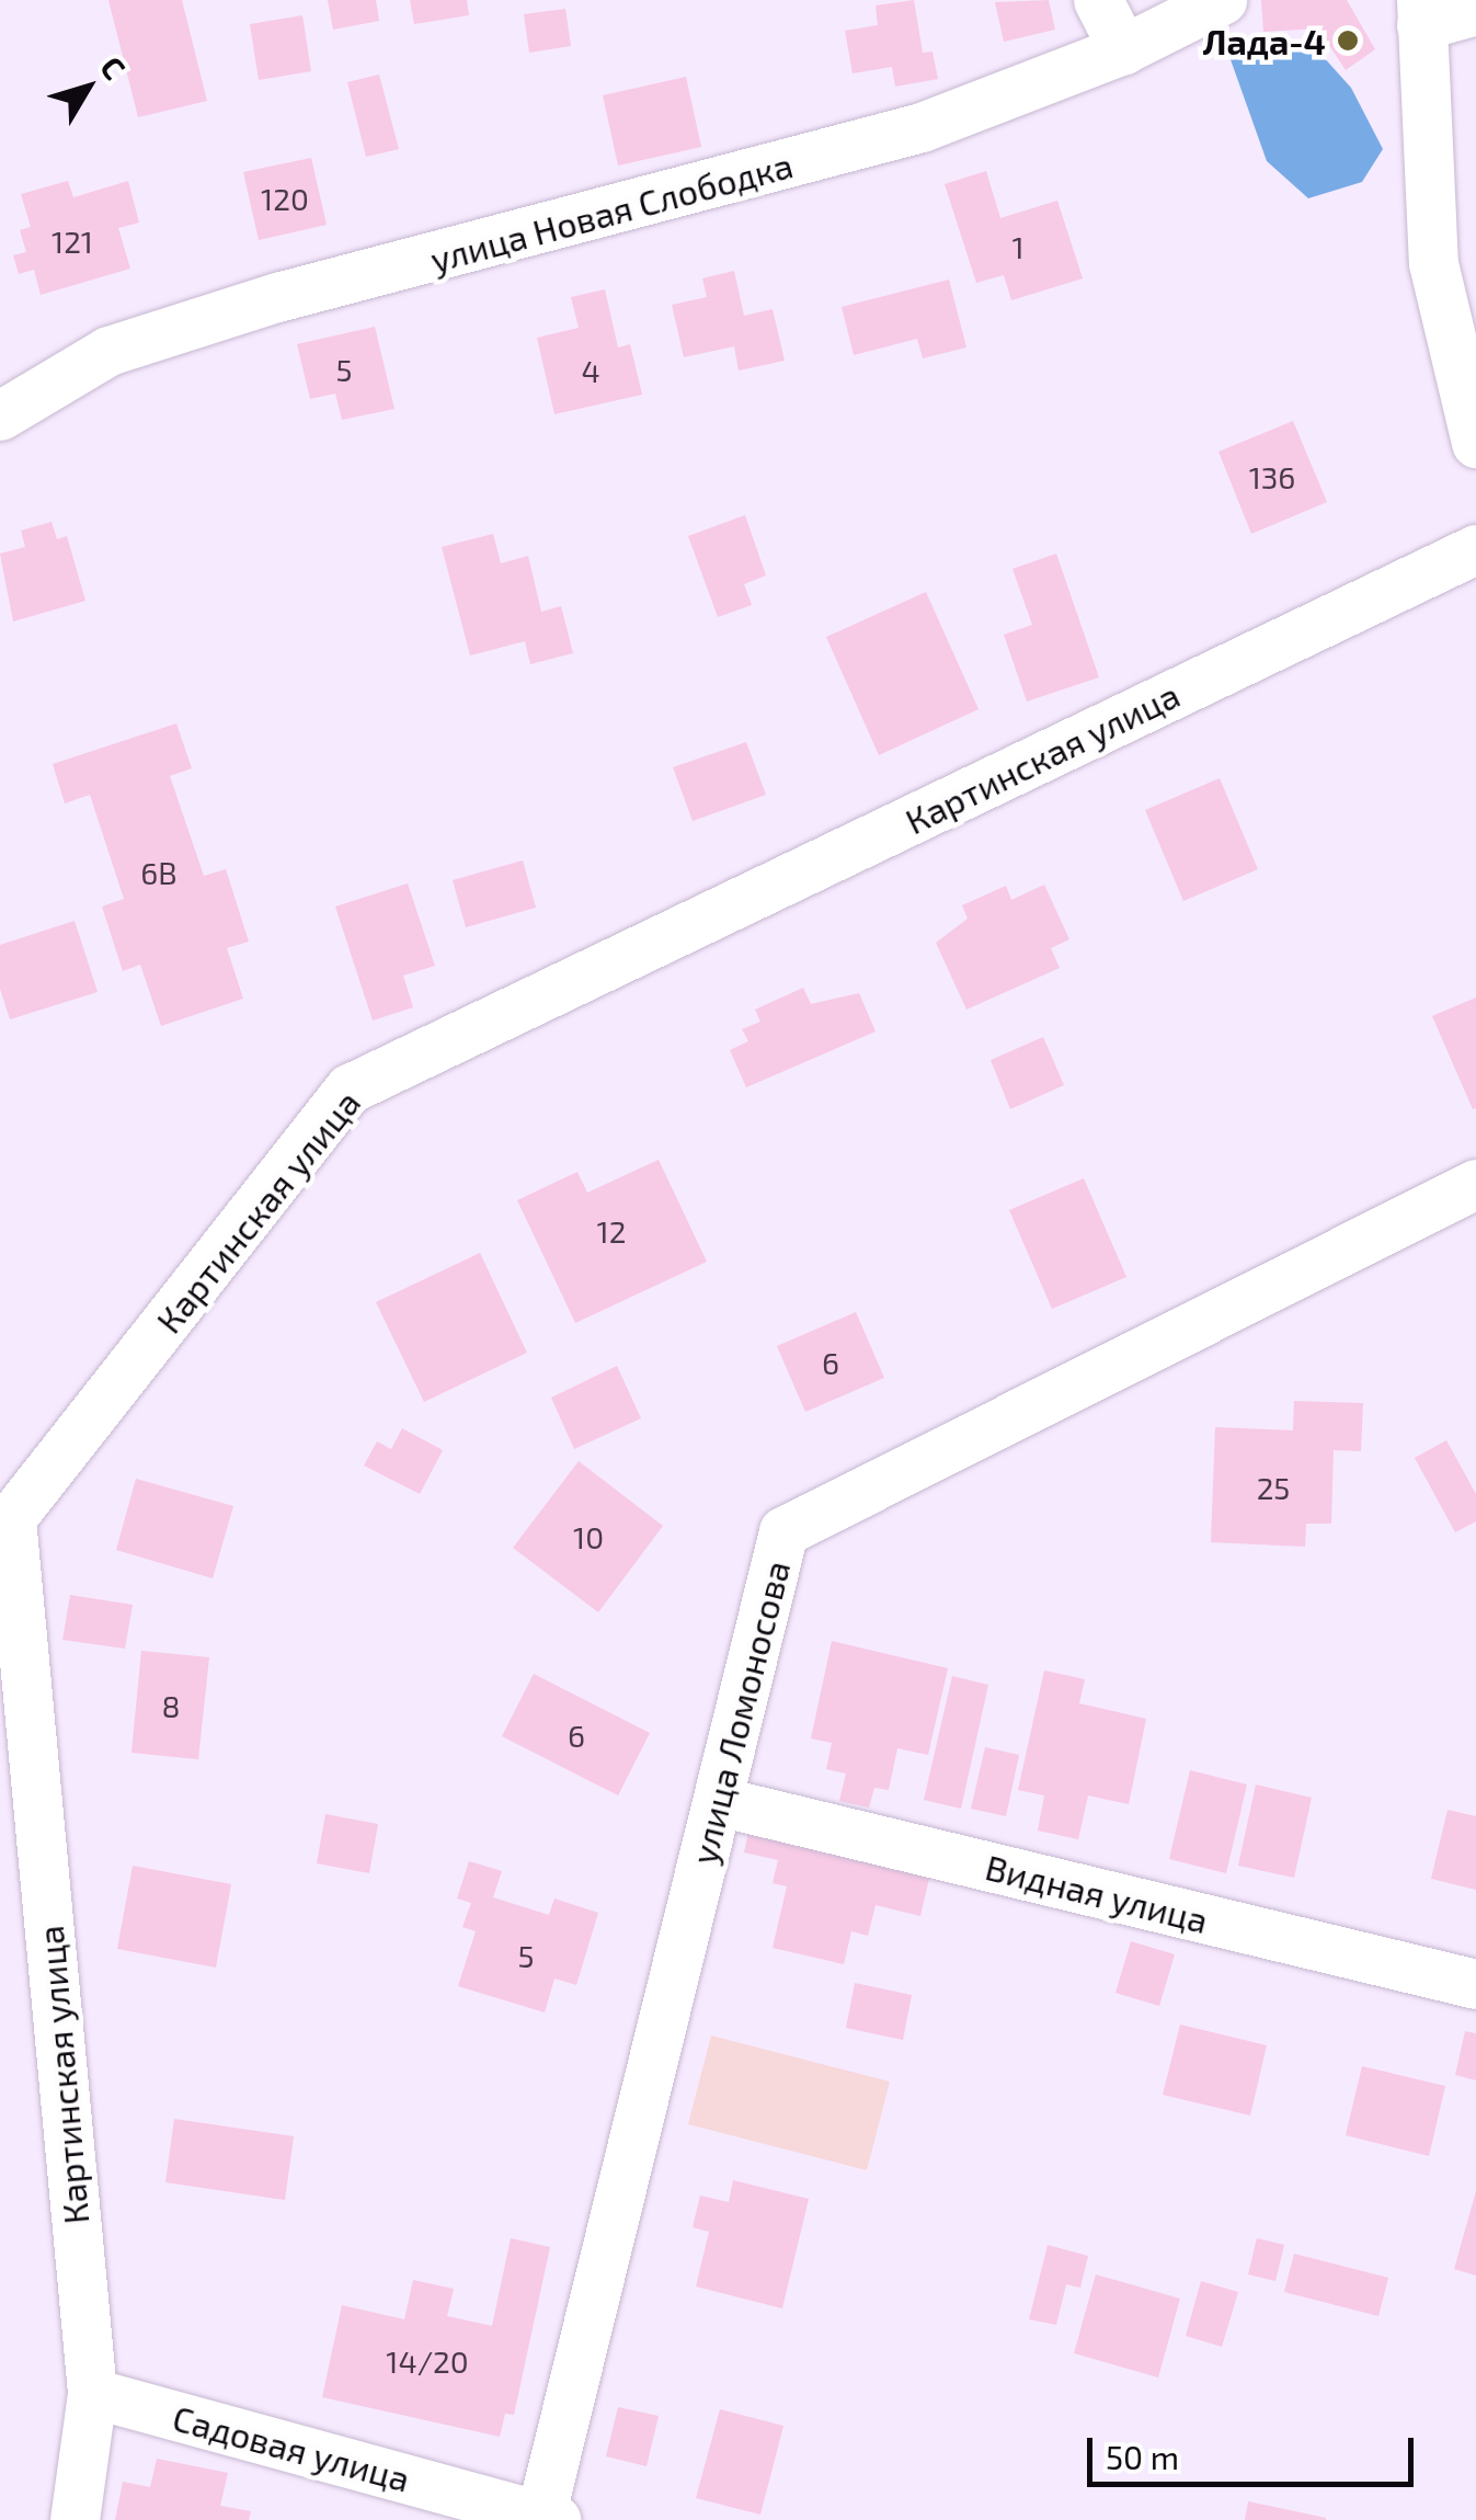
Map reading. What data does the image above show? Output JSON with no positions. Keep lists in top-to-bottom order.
{
  "streets": {
    "street": [
      "улица Новая Слободка",
      "Картинская улица",
      "улица Ломоносова",
      "Видная улица",
      "Садовая улица"
    ]
  },
  "crossings": [
    ["Картинская улица", "Садовая улица"],
    ["улица Ломоносова", "Видная улица"],
    ["улица Ломоносова", "Садовая улица"]
  ],
  "places": ["Лада-4"],
  "house_numbers": [
    "120",
    "121",
    "1",
    "5",
    "4",
    "136",
    "6В",
    "12",
    "6",
    "25",
    "10",
    "8",
    "6",
    "5",
    "14/20"
  ],
  "scale_bar": "50 m",
  "north": "top right"
}
